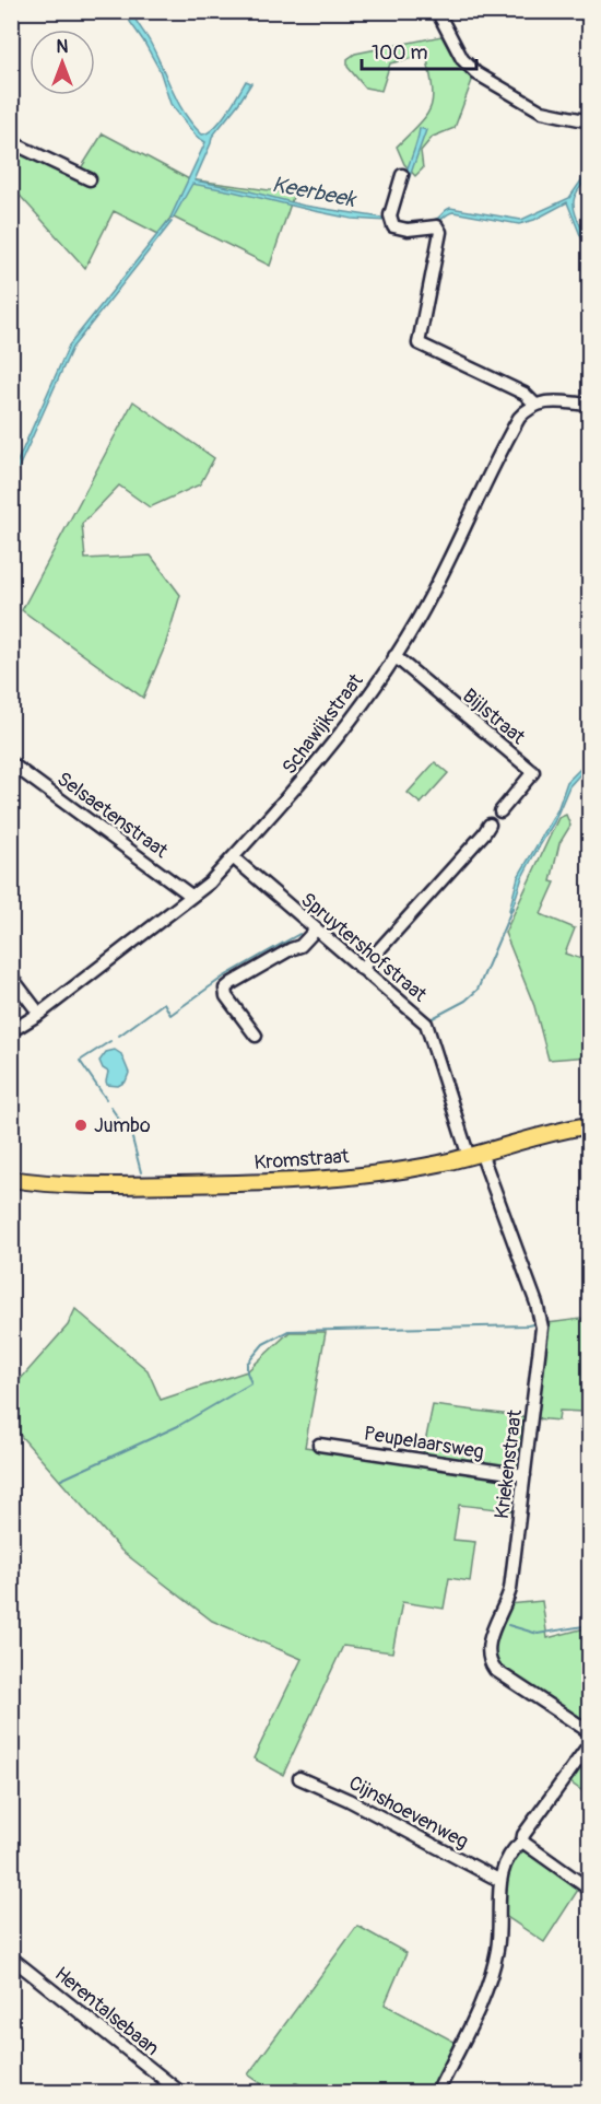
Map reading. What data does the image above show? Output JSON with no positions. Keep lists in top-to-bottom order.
{
  "streets": {
    "main road": ["Kromstraat"],
    "street": [
      "Bijlstraat",
      "Schawijkstraat",
      "Selsaetenstraat",
      "Spruytershofstraat",
      "Peupelaarsweg",
      "Kriekenstraat",
      "Cijnshoevenweg",
      "Herentalsebaan"
    ]
  },
  "crossings": [
    ["Bijlstraat", "Schawijkstraat"],
    ["Schawijkstraat", "Selsaetenstraat"],
    ["Schawijkstraat", "Spruytershofstraat"],
    ["Spruytershofstraat", "Kromstraat"],
    ["Spruytershofstraat", "Kriekenstraat"],
    ["Kromstraat", "Kriekenstraat"],
    ["Peupelaarsweg", "Kriekenstraat"]
  ],
  "water": ["Keerbeek"],
  "places": ["Jumbo"],
  "scale_bar": "100 m",
  "north": "top"
}
